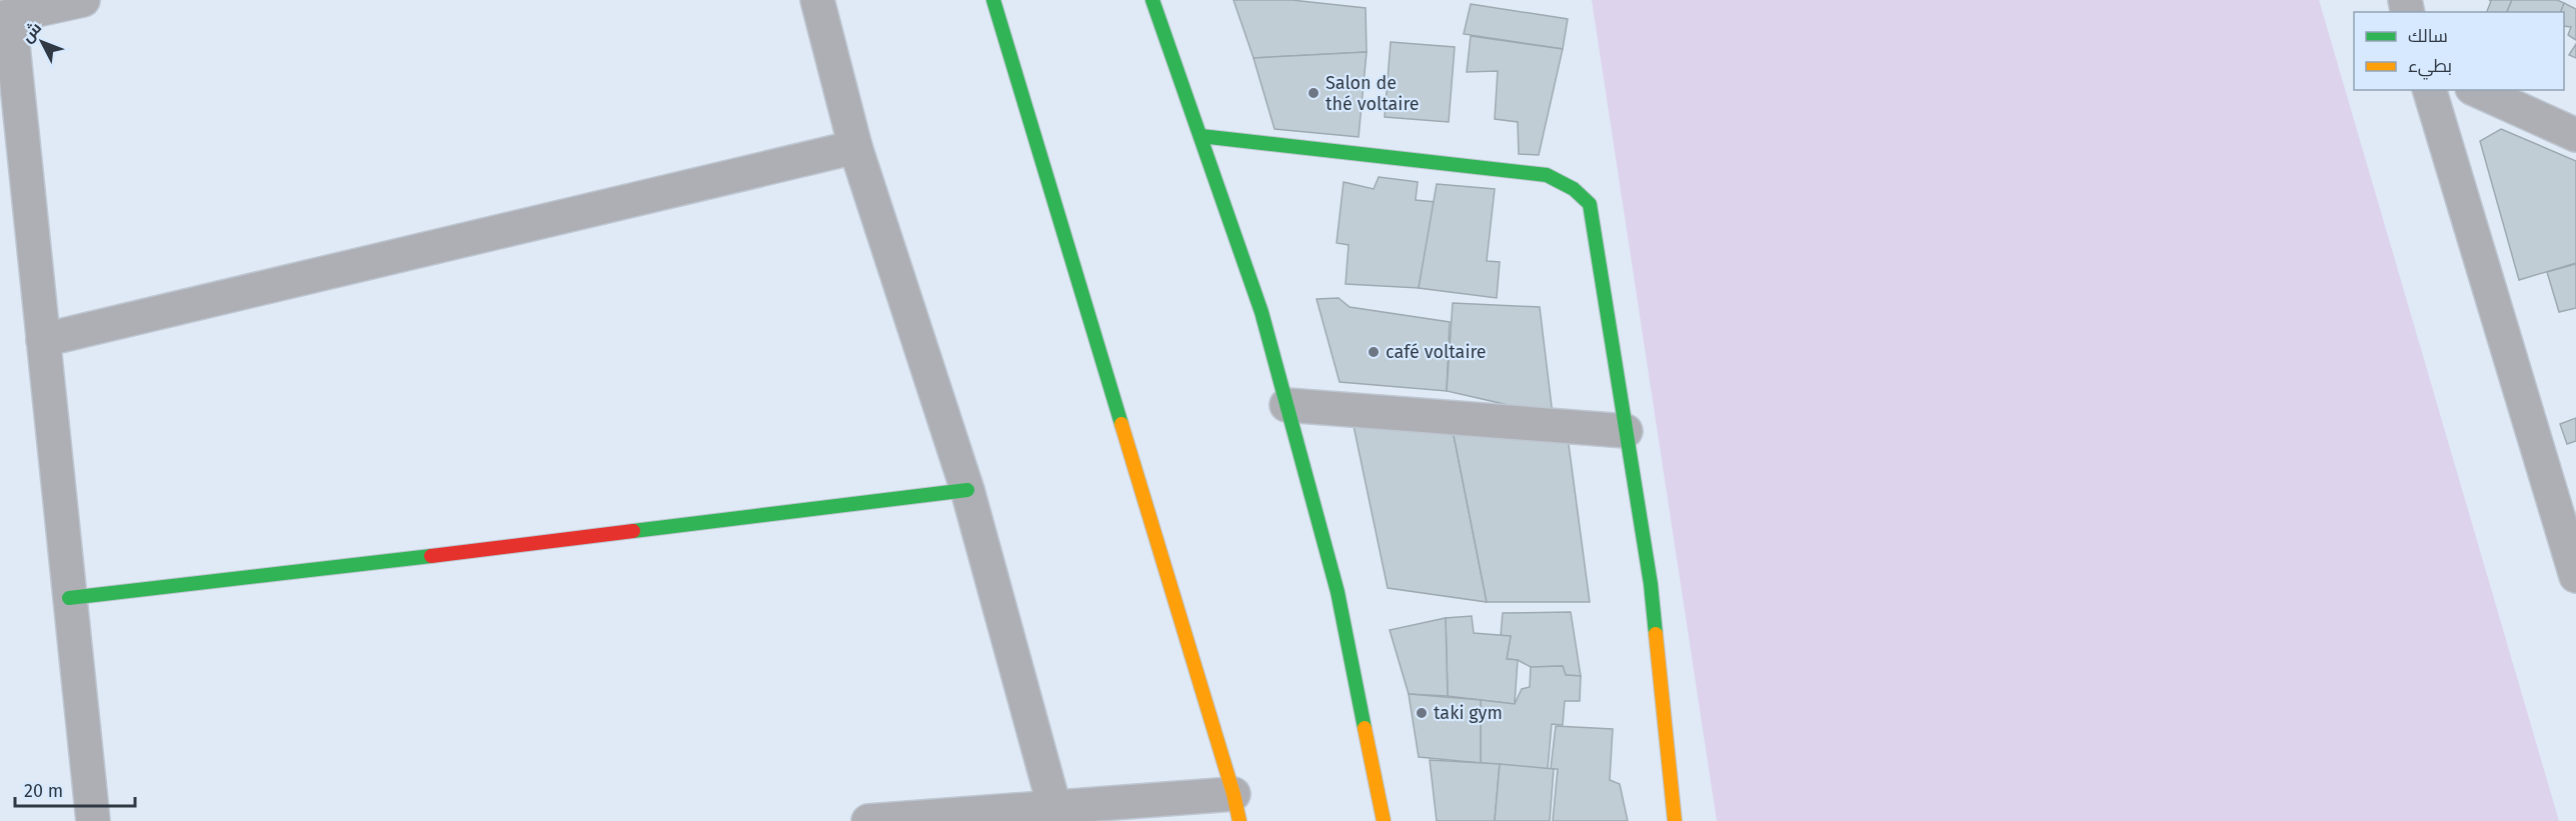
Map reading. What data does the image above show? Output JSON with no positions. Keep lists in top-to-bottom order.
{
  "places": ["Salon de thé voltaire", "café voltaire", "taki gym"],
  "legend": ["سالك", "بطيء"],
  "scale_bar": "20 m",
  "north": "top left"
}
